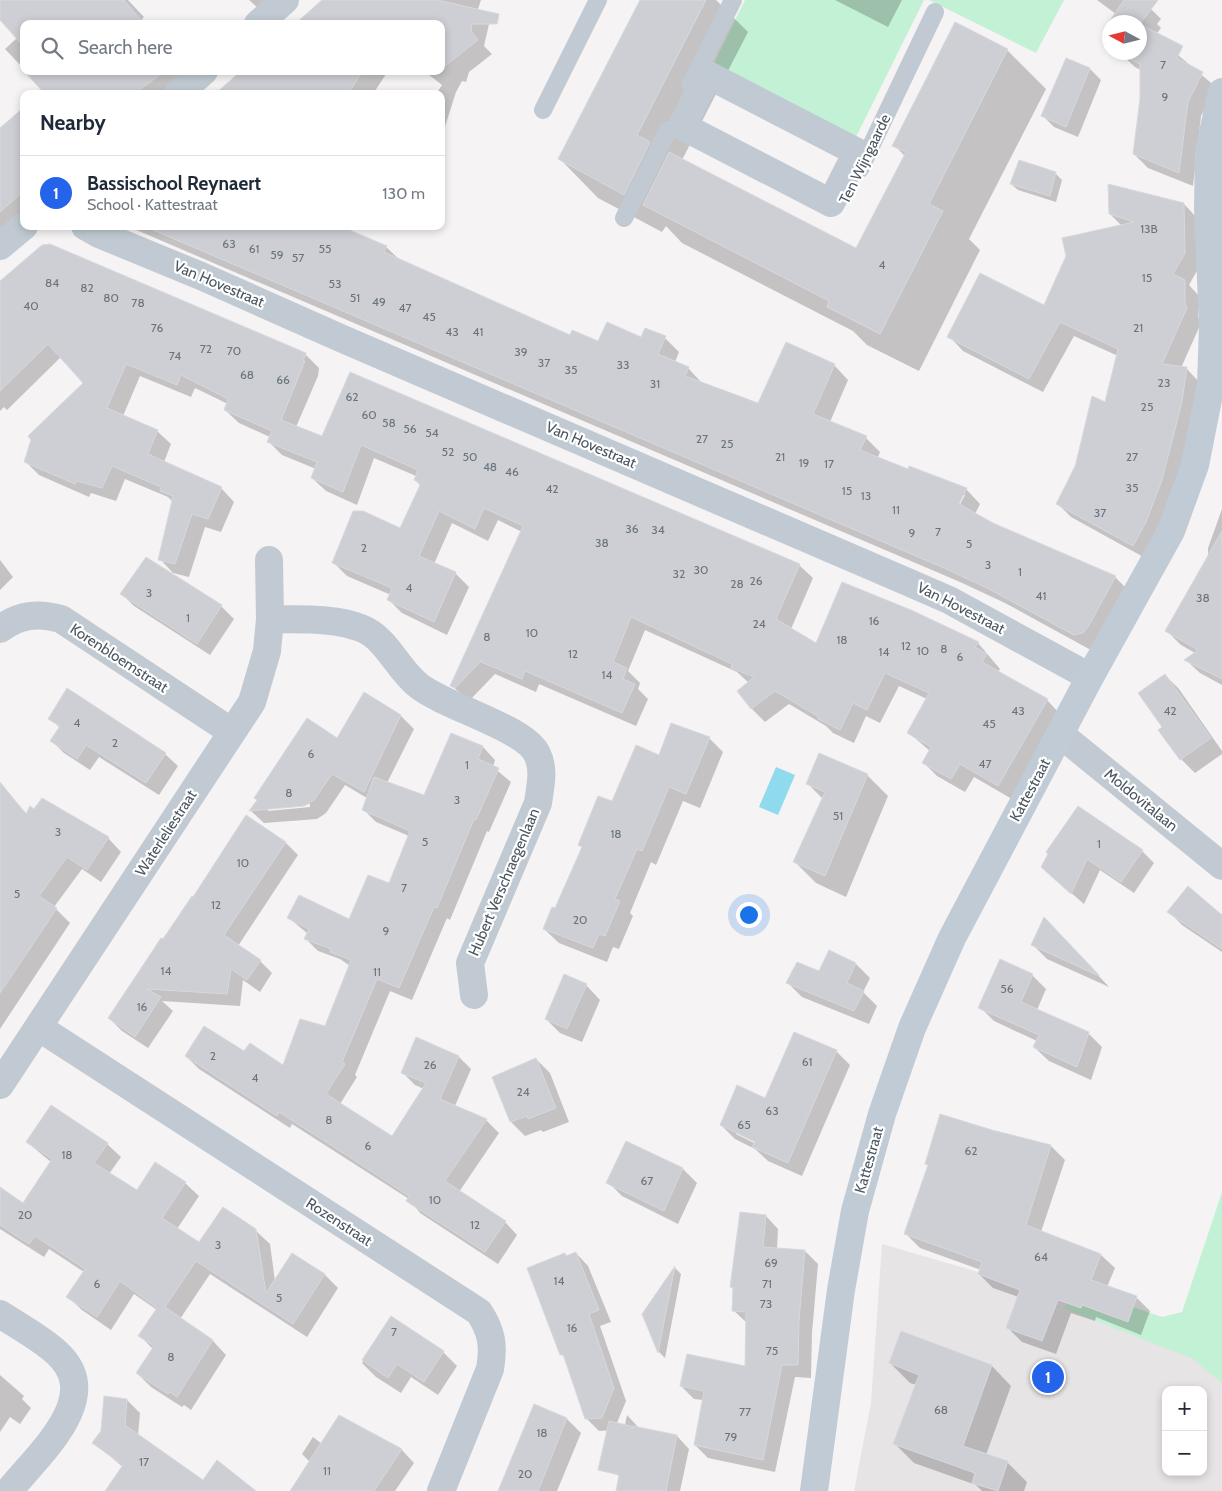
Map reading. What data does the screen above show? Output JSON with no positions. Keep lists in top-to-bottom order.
{
  "streets": {
    "street": [
      "Van Hovestraat",
      "Korenbloemstraat",
      "Kattestraat",
      "Moldovitalaan",
      "Waterleliestraat",
      "Hubert Verschraegenlaan",
      "Rozenstraat"
    ],
    "lane": ["Ten Wijngaarde"]
  },
  "crossings": [
    ["Van Hovestraat", "Kattestraat"],
    ["Korenbloemstraat", "Waterleliestraat"],
    ["Kattestraat", "Moldovitalaan"],
    ["Waterleliestraat", "Hubert Verschraegenlaan"],
    ["Waterleliestraat", "Rozenstraat"]
  ],
  "house_numbers": [
    "7",
    "9",
    "13B",
    "63",
    "61",
    "55",
    "59",
    "57",
    "4",
    "15",
    "84",
    "53",
    "82",
    "80",
    "51",
    "49",
    "78",
    "40",
    "47",
    "45",
    "76",
    "21",
    "43",
    "41",
    "72",
    "70",
    "39",
    "74",
    "37",
    "33",
    "35",
    "68",
    "66",
    "23",
    "31",
    "62",
    "25",
    "60",
    "58",
    "56",
    "54",
    "27",
    "25",
    "52",
    "50",
    "21",
    "27",
    "19",
    "17",
    "48",
    "46",
    "35",
    "42",
    "15",
    "13",
    "11",
    "37",
    "36",
    "34",
    "7",
    "9",
    "38",
    "5",
    "2",
    "3",
    "30",
    "1",
    "32",
    "26",
    "28",
    "4",
    "3",
    "41",
    "38",
    "1",
    "16",
    "24",
    "10",
    "8",
    "18",
    "12",
    "8",
    "10",
    "14",
    "12",
    "6",
    "14",
    "43",
    "42",
    "4",
    "45",
    "2",
    "6",
    "47",
    "1",
    "8",
    "3",
    "51",
    "3",
    "18",
    "5",
    "1",
    "10",
    "7",
    "5",
    "12",
    "20",
    "9",
    "14",
    "11",
    "56",
    "16",
    "2",
    "61",
    "26",
    "4",
    "24",
    "63",
    "8",
    "65",
    "6",
    "62",
    "18",
    "67",
    "10",
    "20",
    "12",
    "3",
    "64",
    "69",
    "14",
    "6",
    "71",
    "5",
    "73",
    "16",
    "7",
    "75",
    "8",
    "68",
    "77",
    "18",
    "79",
    "17",
    "11",
    "20"
  ],
  "north": "left",
  "page": {
    "search": "Search here",
    "heading": "Nearby",
    "list": [
      {
        "mark": "1",
        "name": "Bassischool Reynaert",
        "note": "School · Kattestraat",
        "value": "130 m"
      }
    ],
    "pins": "1",
    "map_buttons": ["+", "−"]
  }
}
